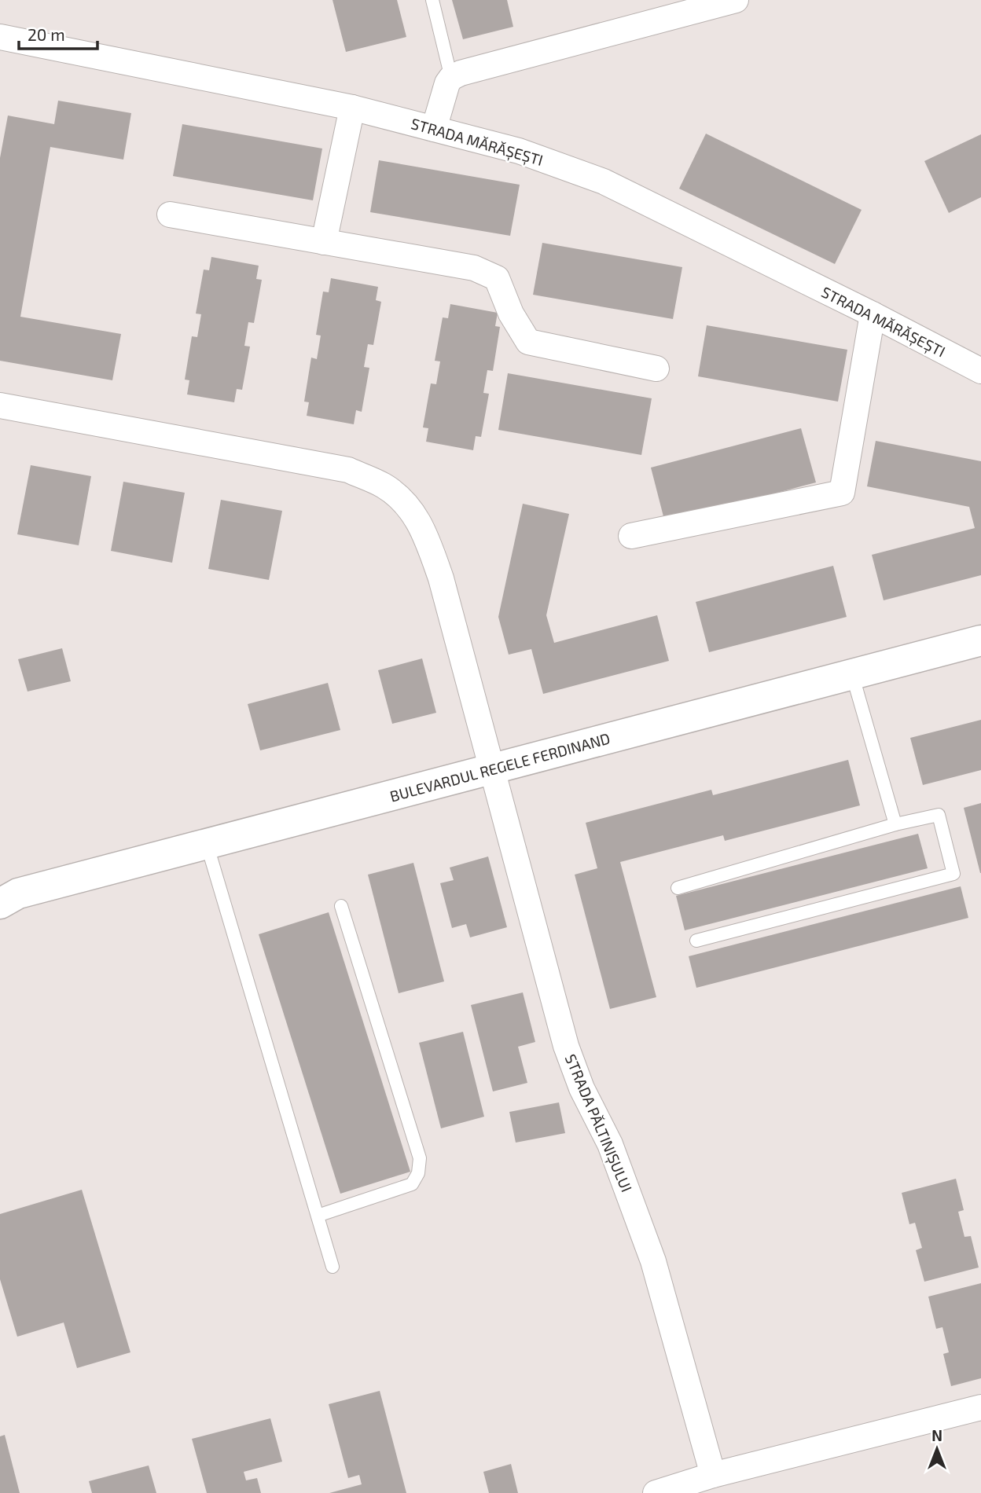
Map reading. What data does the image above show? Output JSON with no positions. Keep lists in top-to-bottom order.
{
  "streets": {
    "main road": ["BULEVARDUL REGELE FERDINAND"],
    "street": ["STRADA MĂRĂȘEȘTI", "STRADA PĂLTINIȘULUI"]
  },
  "crossings": [
    ["BULEVARDUL REGELE FERDINAND", "STRADA PĂLTINIȘULUI"]
  ],
  "scale_bar": "20 m",
  "north": "top"
}
